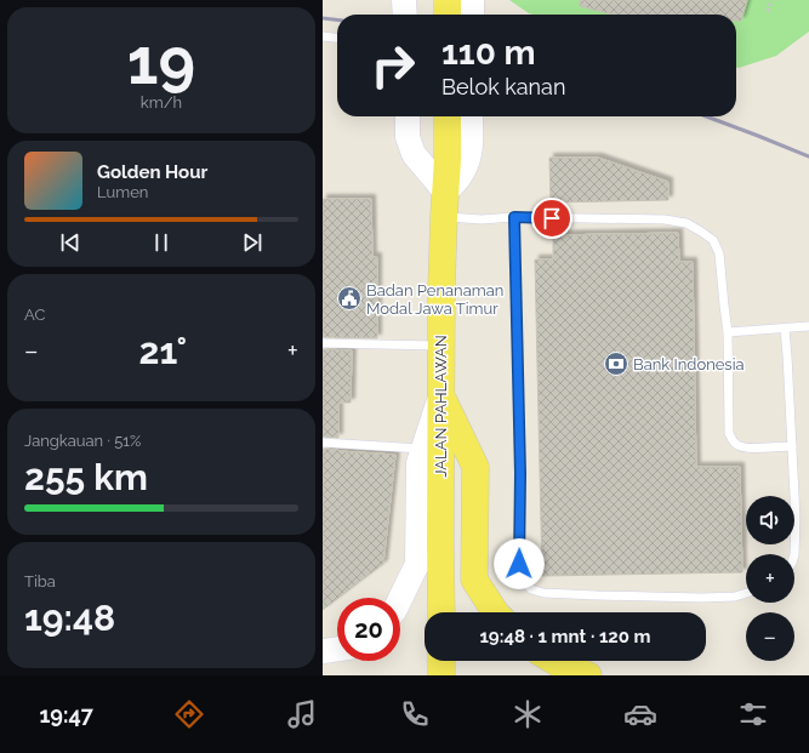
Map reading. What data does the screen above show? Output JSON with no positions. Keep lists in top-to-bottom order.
{
  "streets": {
    "main road": ["JALAN PAHLAWAN"]
  },
  "places": {
    "public building": ["Badan Penanaman Modal Jawa Timur"],
    "bank": ["Bank Indonesia"]
  },
  "page": {
    "tile": [
      ["19", "km/h"],
      "AC",
      ["Jangkauan · 51%", "255 km"],
      ["Tiba", "19:48"]
    ],
    "turn": ["110 m", "Belok kanan"],
    "song": ["Golden Hour", "Lumen"],
    "heat": ["−", "21°", "+"],
    "map_buttons": ["+", "−"],
    "limit": "20",
    "trip": "19:48 · 1 mnt · 120 m",
    "tabs": "19:47"
  }
}
